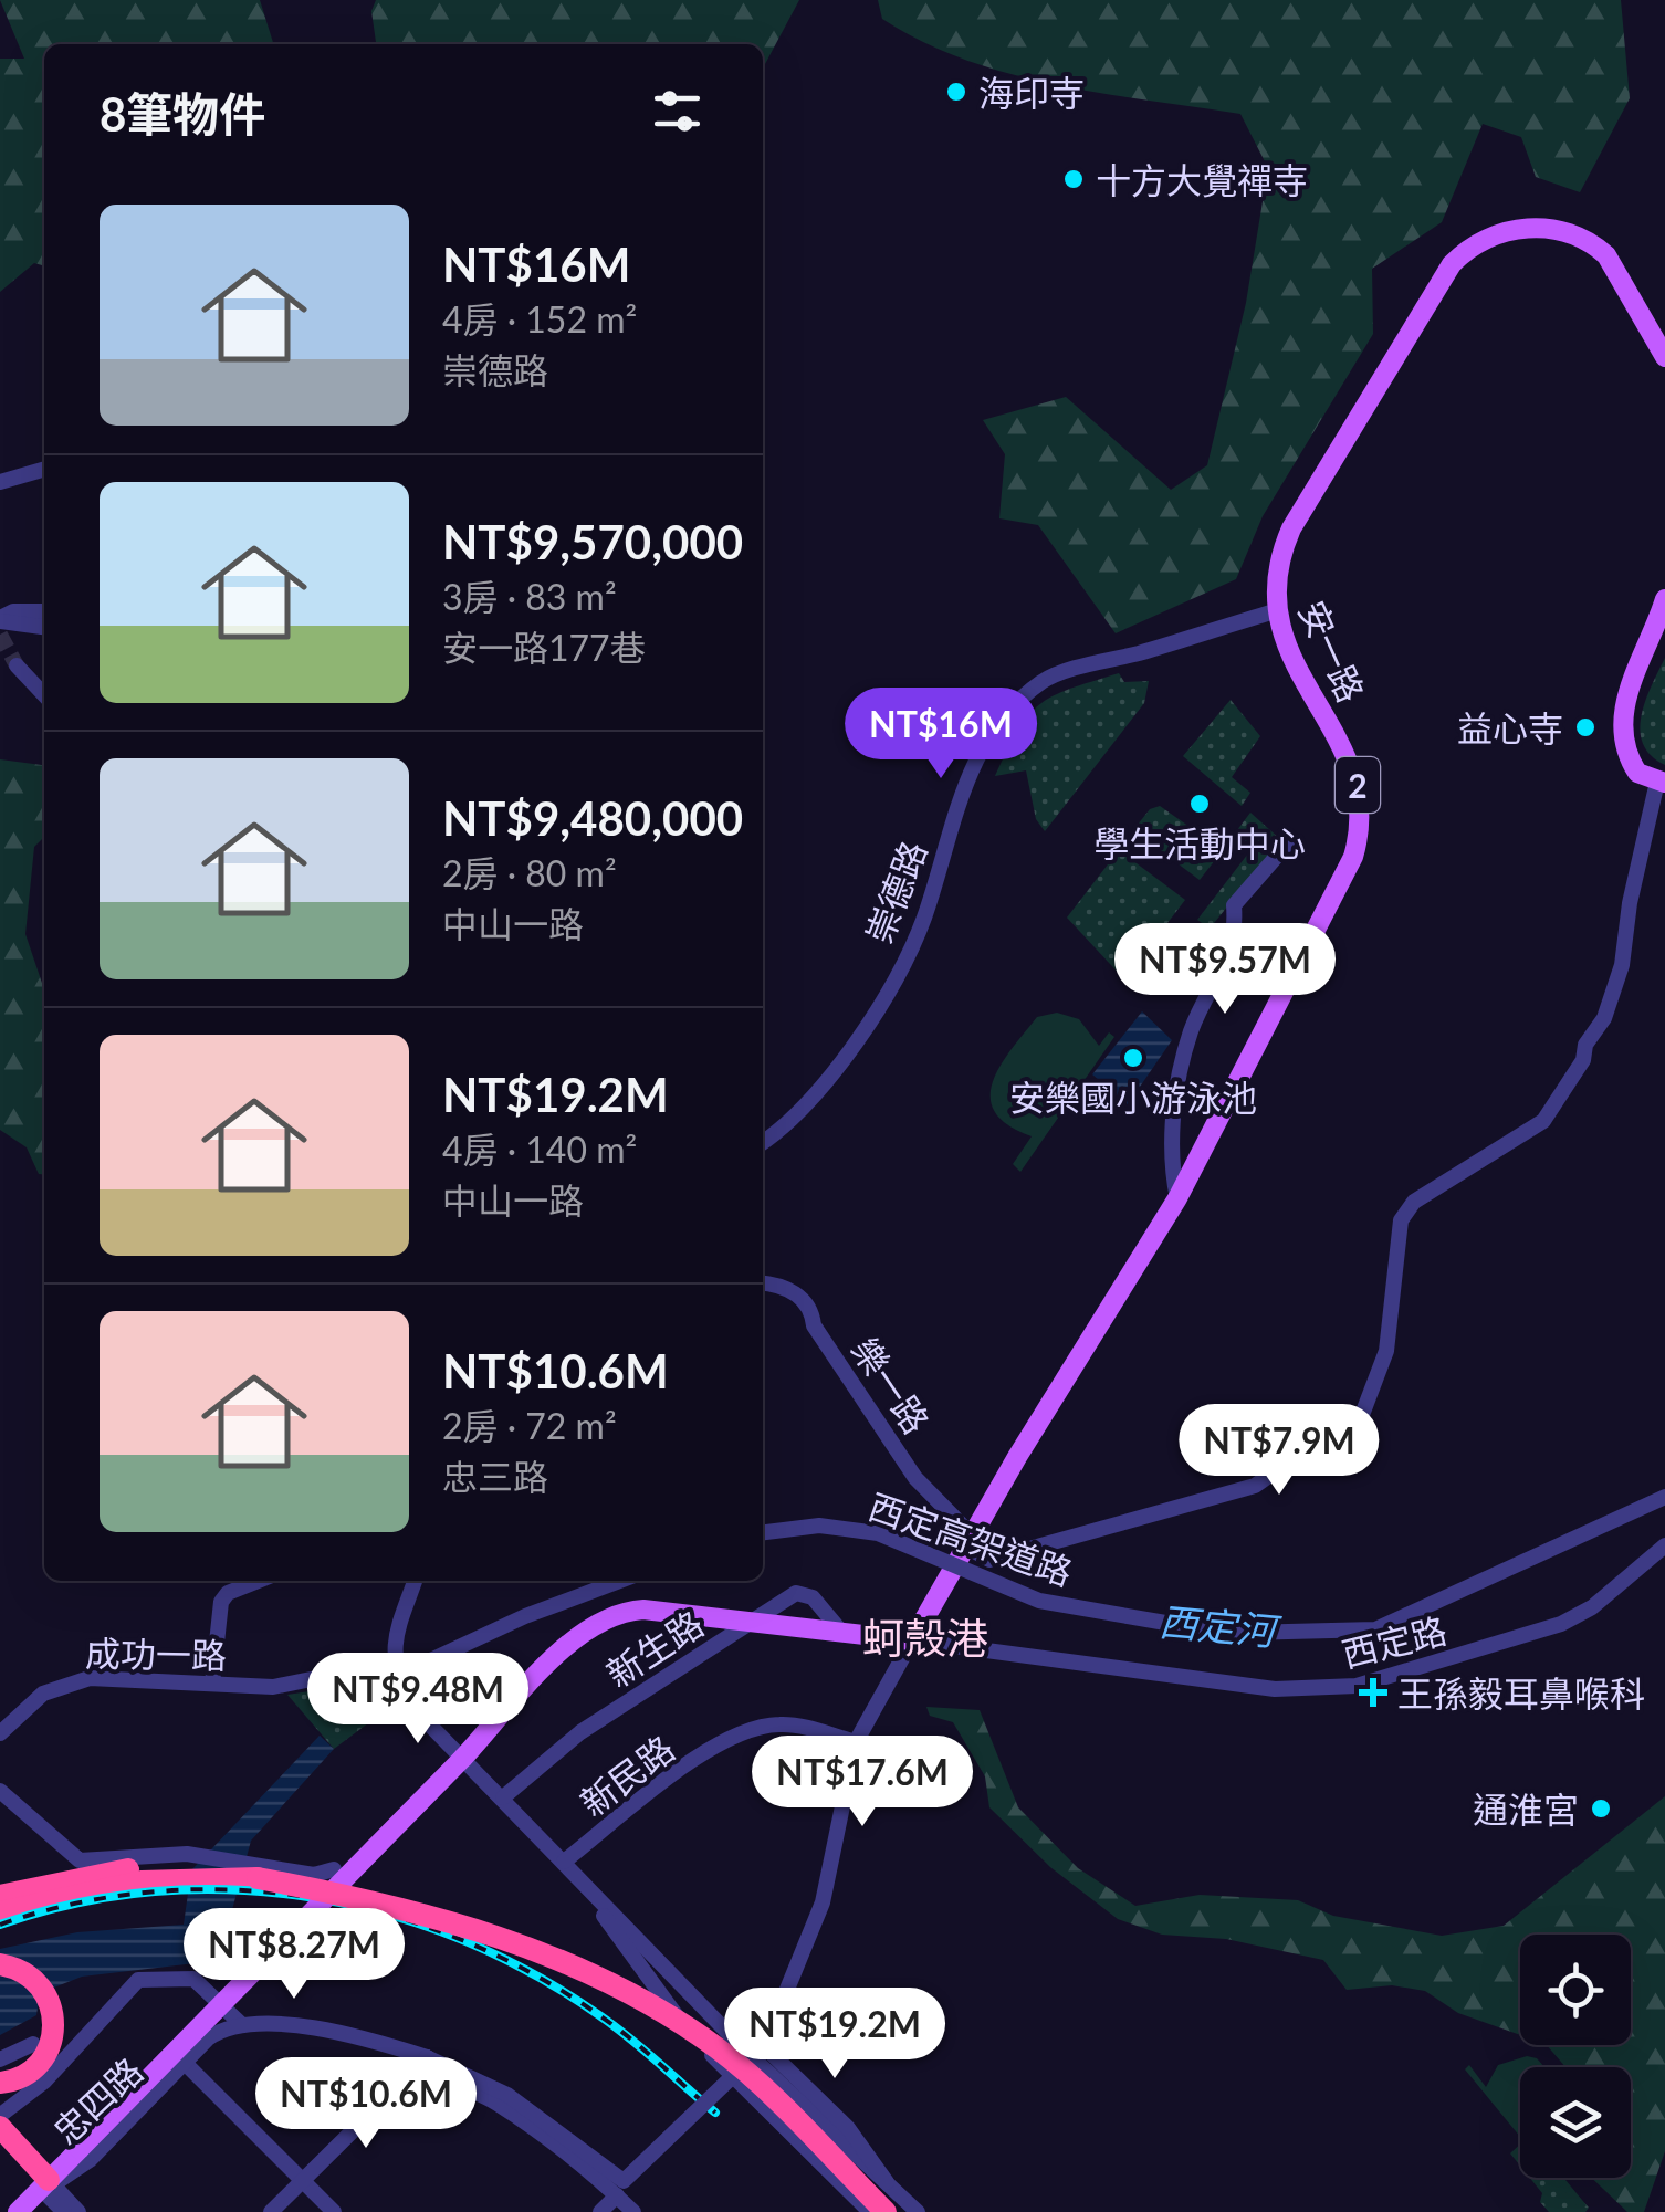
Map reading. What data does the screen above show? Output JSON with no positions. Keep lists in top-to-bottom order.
{
  "streets": {
    "main road": ["安一路", "2", "忠四路"],
    "street": [
      "崇德路",
      "樂一路",
      "西定高架道路",
      "西定路",
      "新生路",
      "成功一路",
      "新民路"
    ]
  },
  "crossings": [
    ["安一路", "崇德路"],
    ["安一路", "樂一路"],
    ["安一路", "西定路"],
    ["安一路", "新民路"],
    ["安一路", "忠四路"],
    ["西定路", "忠四路"],
    ["新生路", "忠四路"]
  ],
  "districts": ["蚵殼港"],
  "water": ["西定河"],
  "places": {
    "other": [
      "海印寺",
      "十方大覺禪寺",
      "益心寺",
      "學生活動中心",
      "安樂國小游泳池",
      "通淮宮"
    ],
    "health": ["王孫毅耳鼻喉科"]
  },
  "page": {
    "heading": "8筆物件",
    "list": [
      {
        "name": "NT$16M",
        "note": "4房 · 152 m² · 崇德路"
      },
      {
        "name": "NT$9,570,000",
        "note": "3房 · 83 m² · 安一路177巷"
      },
      {
        "name": "NT$9,480,000",
        "note": "2房 · 80 m² · 中山一路"
      },
      {
        "name": "NT$19.2M",
        "note": "4房 · 140 m² · 中山一路"
      },
      {
        "name": "NT$10.6M",
        "note": "2房 · 72 m² · 忠三路"
      }
    ],
    "price": [
      "NT$16M",
      "NT$9.57M",
      "NT$7.9M",
      "NT$9.48M",
      "NT$17.6M",
      "NT$8.27M",
      "NT$19.2M",
      "NT$10.6M"
    ]
  }
}
